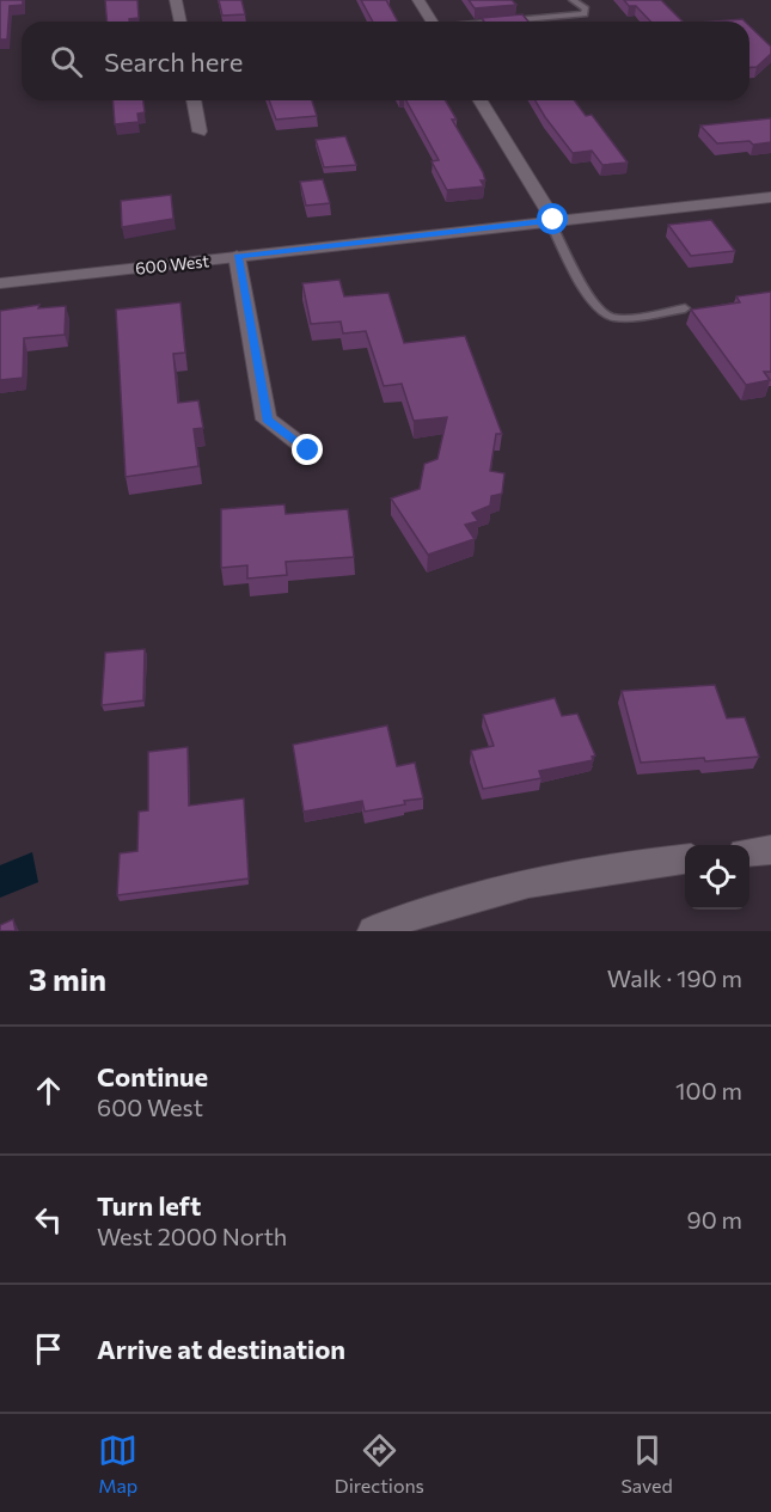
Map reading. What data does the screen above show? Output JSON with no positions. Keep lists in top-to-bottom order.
{
  "streets": {
    "street": ["600 West"]
  },
  "page": {
    "search": "Search here",
    "heading": ["3 min", "Walk · 190 m"],
    "list": [
      ["Continue", "600 West", "100 m"],
      ["Turn left", "West 2000 North", "90 m"],
      "Arrive at destination"
    ],
    "nav": ["Map", "Directions", "Saved"]
  }
}
